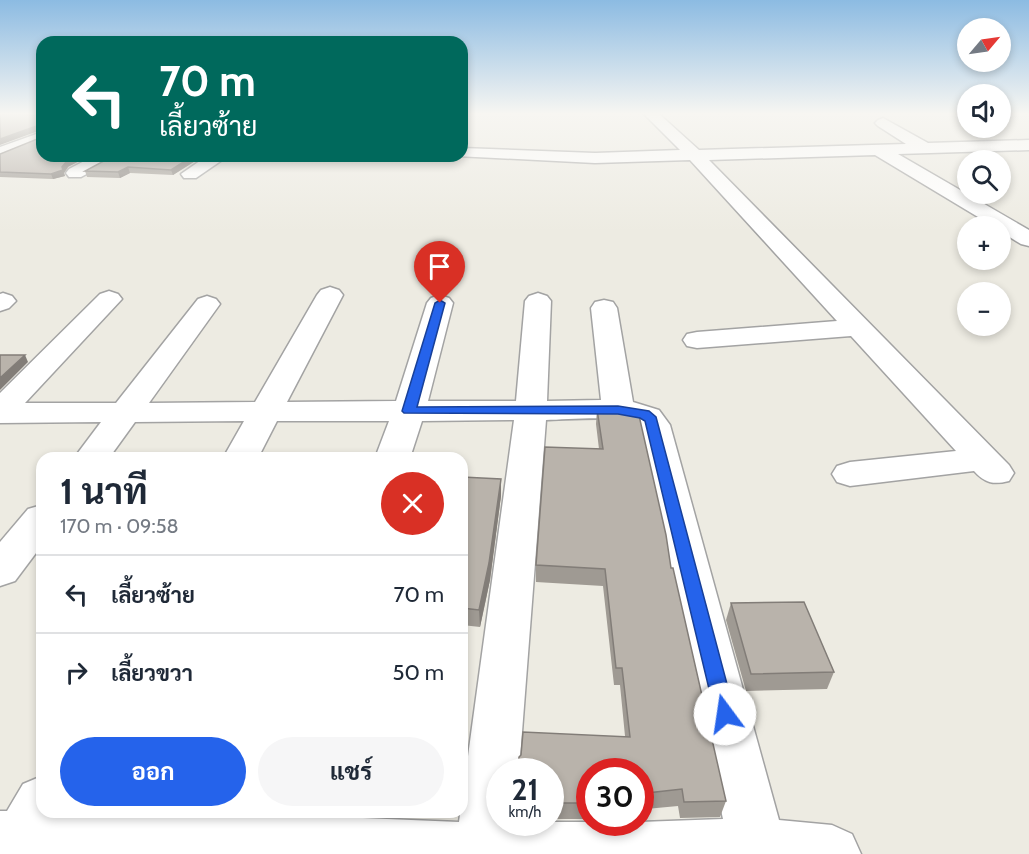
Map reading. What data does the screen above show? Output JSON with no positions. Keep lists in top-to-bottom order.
{
  "north": "top right",
  "page": {
    "map_buttons": ["+", "−"],
    "turn": ["70 m", "เลี้ยวซ้าย"],
    "heading": ["1 นาที", "170 m · 09:58"],
    "list": [
      {
        "name": "เลี้ยวซ้าย",
        "value": "70 m"
      },
      {
        "name": "เลี้ยวขวา",
        "value": "50 m"
      }
    ],
    "buttons": ["ออก", "แชร์"],
    "speed": "21 km/h",
    "limit": "30"
  }
}
